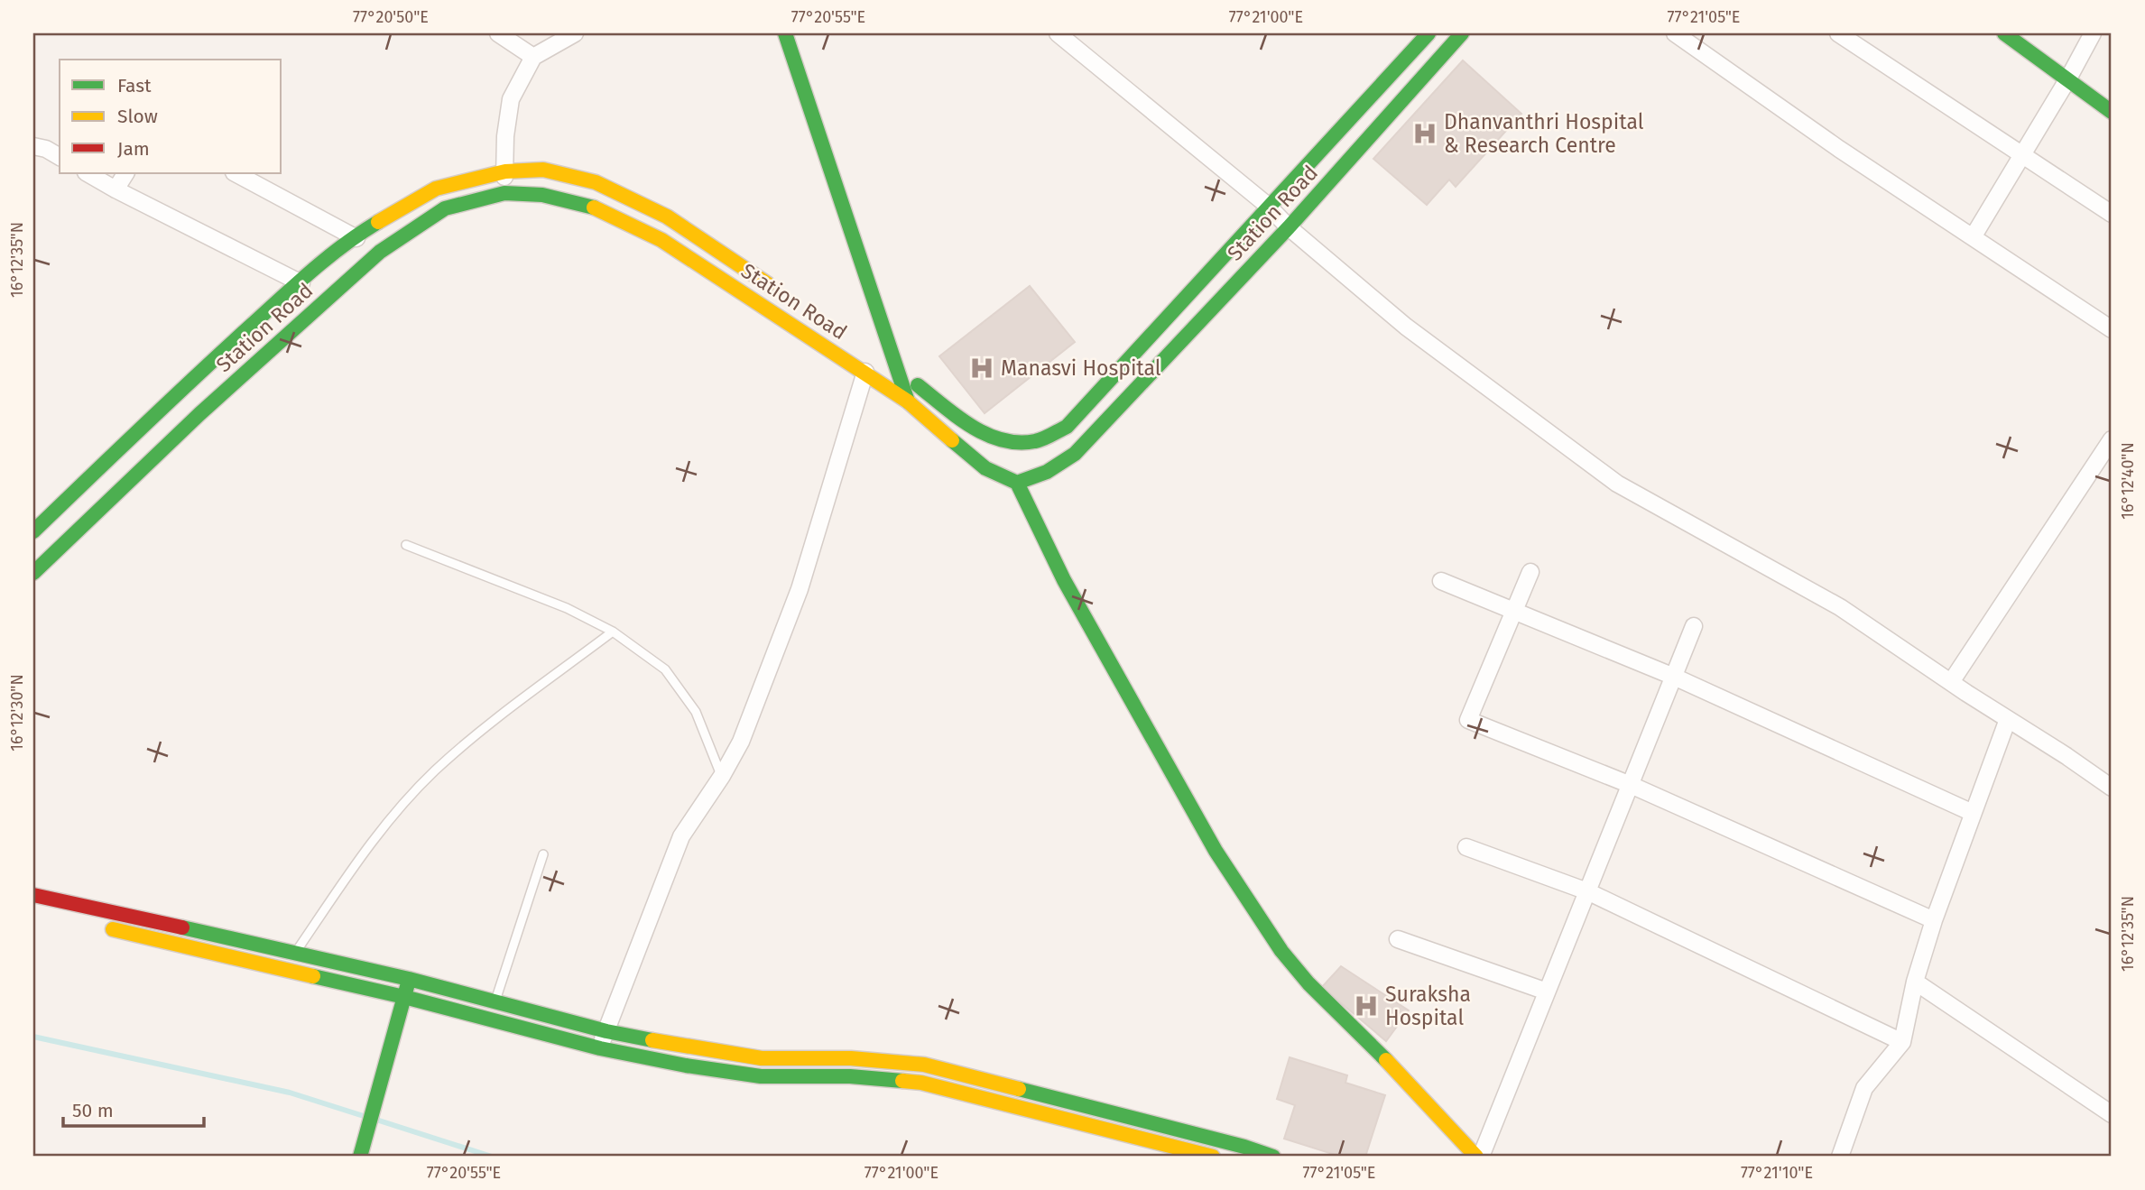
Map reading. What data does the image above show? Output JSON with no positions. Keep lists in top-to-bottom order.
{
  "streets": {
    "main road": ["Station Road"]
  },
  "places": {
    "hospital": ["Dhanvanthri Hospital & Research Centre", "Manasvi Hospital", "Suraksha Hospital"]
  },
  "legend": ["Fast", "Slow", "Jam"],
  "scale_bar": "50 m",
  "coordinates": [
    "77°20'50\"E",
    "77°20'55\"E",
    "77°21'00\"E",
    "77°21'05\"E",
    "16°12'35\"N",
    "16°12'40\"N",
    "16°12'30\"N",
    "77°21'10\"E"
  ]
}
